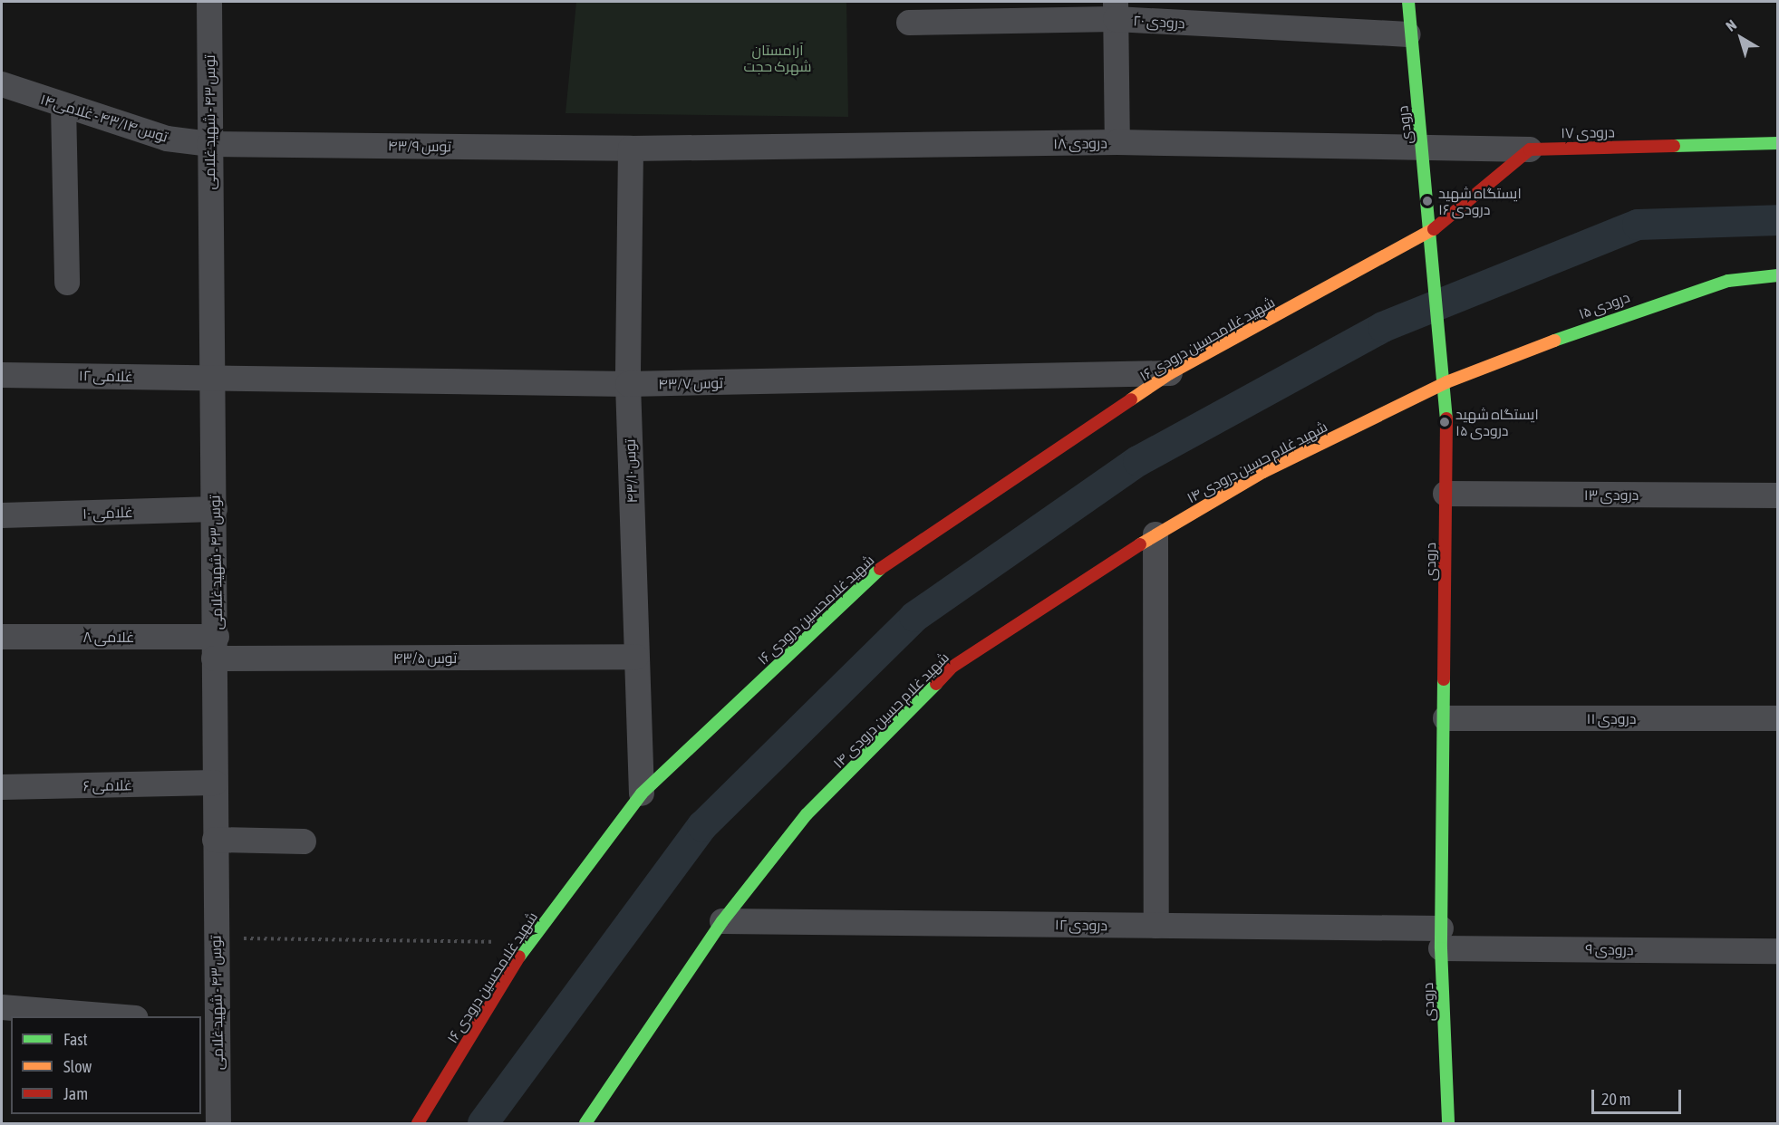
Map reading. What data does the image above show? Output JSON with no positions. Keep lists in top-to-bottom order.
{
  "streets": {
    "street": [
      "درودی ۲۰",
      "توس ۴۳/۱۴ - غلامی۱۴",
      "توس ۴۳ - شهید غلامی",
      "درودی",
      "درودی ۱۷",
      "درودی ۱۸",
      "توس ۴۳/۹",
      "درودی ۱۵",
      "شهید غلامحسین درودی ۱۶",
      "غلامی ۱۲",
      "توس ۴۳/۷",
      "شهید غلام حسین درودی ۱۴",
      "توس ۴۳/۱۰",
      "درودی ۱۳",
      "غلامی ۱۰",
      "غلامی ۸",
      "توس ۴۳/۵",
      "درودی ۱۱",
      "غلامی ۶",
      "درودی ۱۲",
      "درودی ۹"
    ]
  },
  "crossings": [
    ["درودی ۲۰", "درودی"],
    ["توس ۴۳/۱۴ - غلامی۱۴", "توس ۴۳ - شهید غلامی"],
    ["توس ۴۳/۱۴ - غلامی۱۴", "توس ۴۳/۹"],
    ["توس ۴۳ - شهید غلامی", "توس ۴۳/۹"],
    ["توس ۴۳ - شهید غلامی", "غلامی ۱۲"],
    ["توس ۴۳ - شهید غلامی", "توس ۴۳/۷"],
    ["توس ۴۳ - شهید غلامی", "غلامی ۱۰"],
    ["توس ۴۳ - شهید غلامی", "غلامی ۸"],
    ["توس ۴۳ - شهید غلامی", "توس ۴۳/۵"],
    ["توس ۴۳ - شهید غلامی", "غلامی ۶"],
    ["درودی", "درودی ۱۸"],
    ["درودی", "درودی ۱۵"],
    ["درودی", "شهید غلامحسین درودی ۱۶"],
    ["درودی", "شهید غلام حسین درودی ۱۴"],
    ["درودی", "درودی ۱۳"],
    ["درودی", "درودی ۱۱"],
    ["درودی", "درودی ۱۲"],
    ["درودی", "درودی ۹"],
    ["درودی ۱۷", "درودی ۱۸"],
    ["درودی ۱۸", "توس ۴۳/۹"],
    ["درودی ۱۸", "توس ۴۳/۱۰"],
    ["توس ۴۳/۹", "توس ۴۳/۱۰"],
    ["درودی ۱۵", "شهید غلام حسین درودی ۱۴"],
    ["شهید غلامحسین درودی ۱۶", "توس ۴۳/۷"],
    ["شهید غلامحسین درودی ۱۶", "توس ۴۳/۱۰"],
    ["غلامی ۱۲", "توس ۴۳/۷"],
    ["توس ۴۳/۷", "توس ۴۳/۱۰"],
    ["شهید غلام حسین درودی ۱۴", "درودی ۱۲"],
    ["توس ۴۳/۱۰", "توس ۴۳/۵"],
    ["غلامی ۸", "توس ۴۳/۵"],
    ["درودی ۱۲", "درودی ۹"]
  ],
  "parks": ["آرامستان شهرک حجت"],
  "places": ["ایستگاه شهید درودی ۱۶", "ایستگاه شهید درودی ۱۵"],
  "legend": ["Fast", "Slow", "Jam"],
  "scale_bar": "20 m",
  "north": "top left"
}
